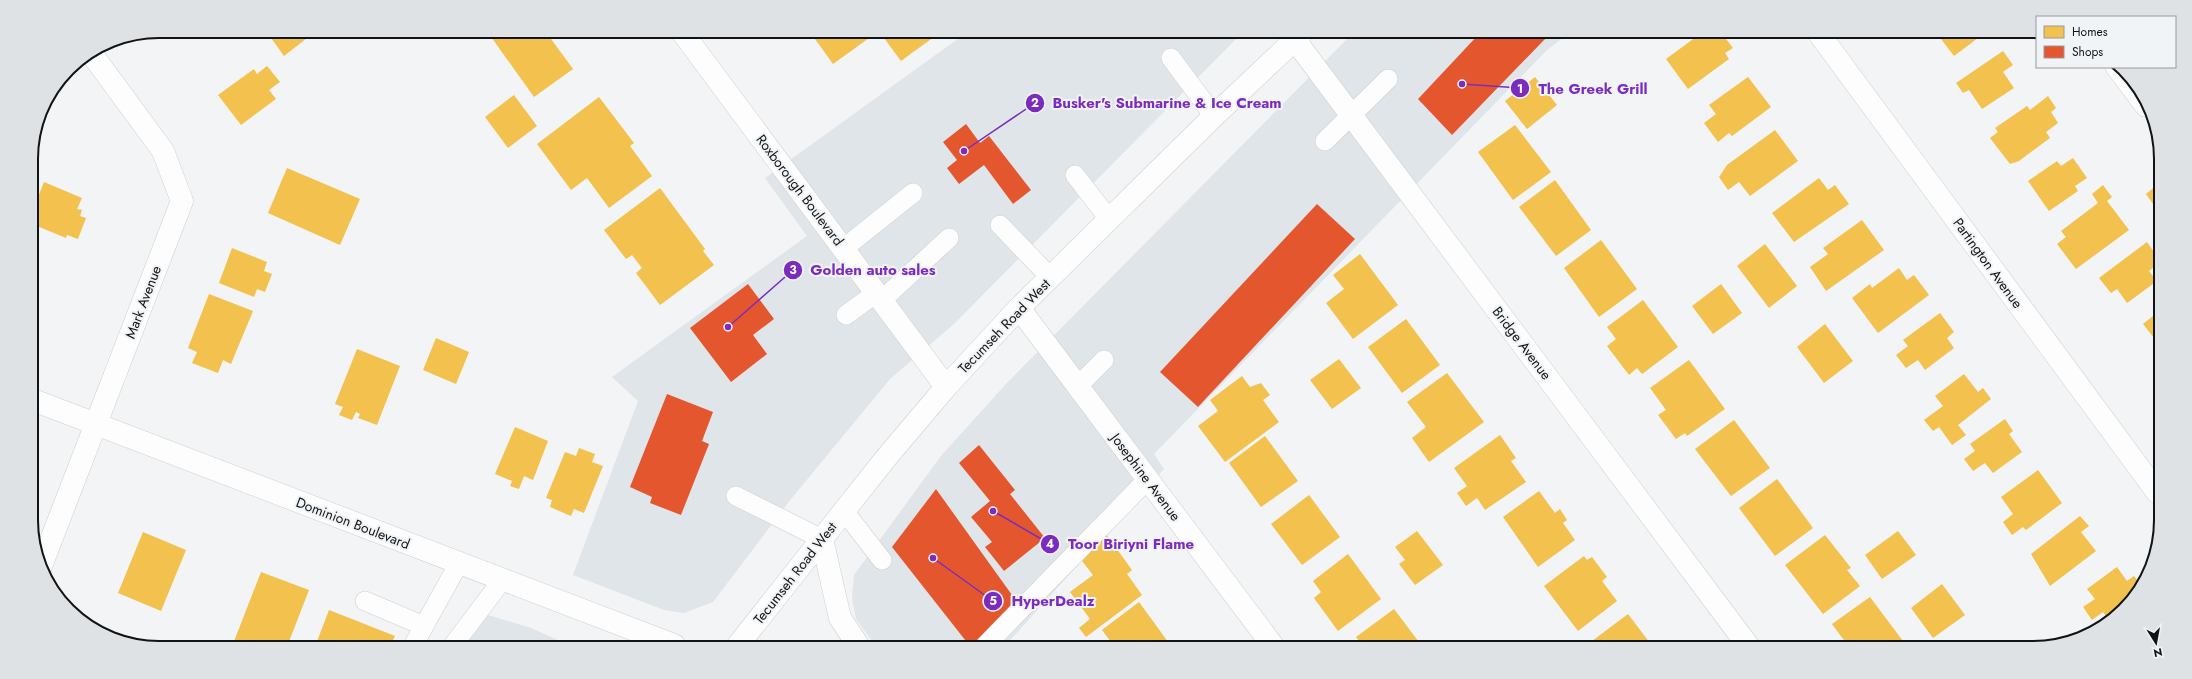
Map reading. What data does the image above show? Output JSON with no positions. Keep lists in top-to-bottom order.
{
  "streets": {
    "street": [
      "Roxborough Boulevard",
      "Partington Avenue",
      "Mark Avenue",
      "Tecumseh Road West",
      "Bridge Avenue",
      "Josephine Avenue",
      "Dominion Boulevard"
    ]
  },
  "crossings": [
    ["Roxborough Boulevard", "Tecumseh Road West"],
    ["Mark Avenue", "Dominion Boulevard"],
    ["Tecumseh Road West", "Josephine Avenue"]
  ],
  "places": [
    "The Greek Grill",
    "Busker's Submarine & Ice Cream",
    "Golden auto sales",
    "Toor Biriyni Flame",
    "HyperDealz"
  ],
  "legend": ["Homes", "Shops"],
  "north": "bottom"
}
